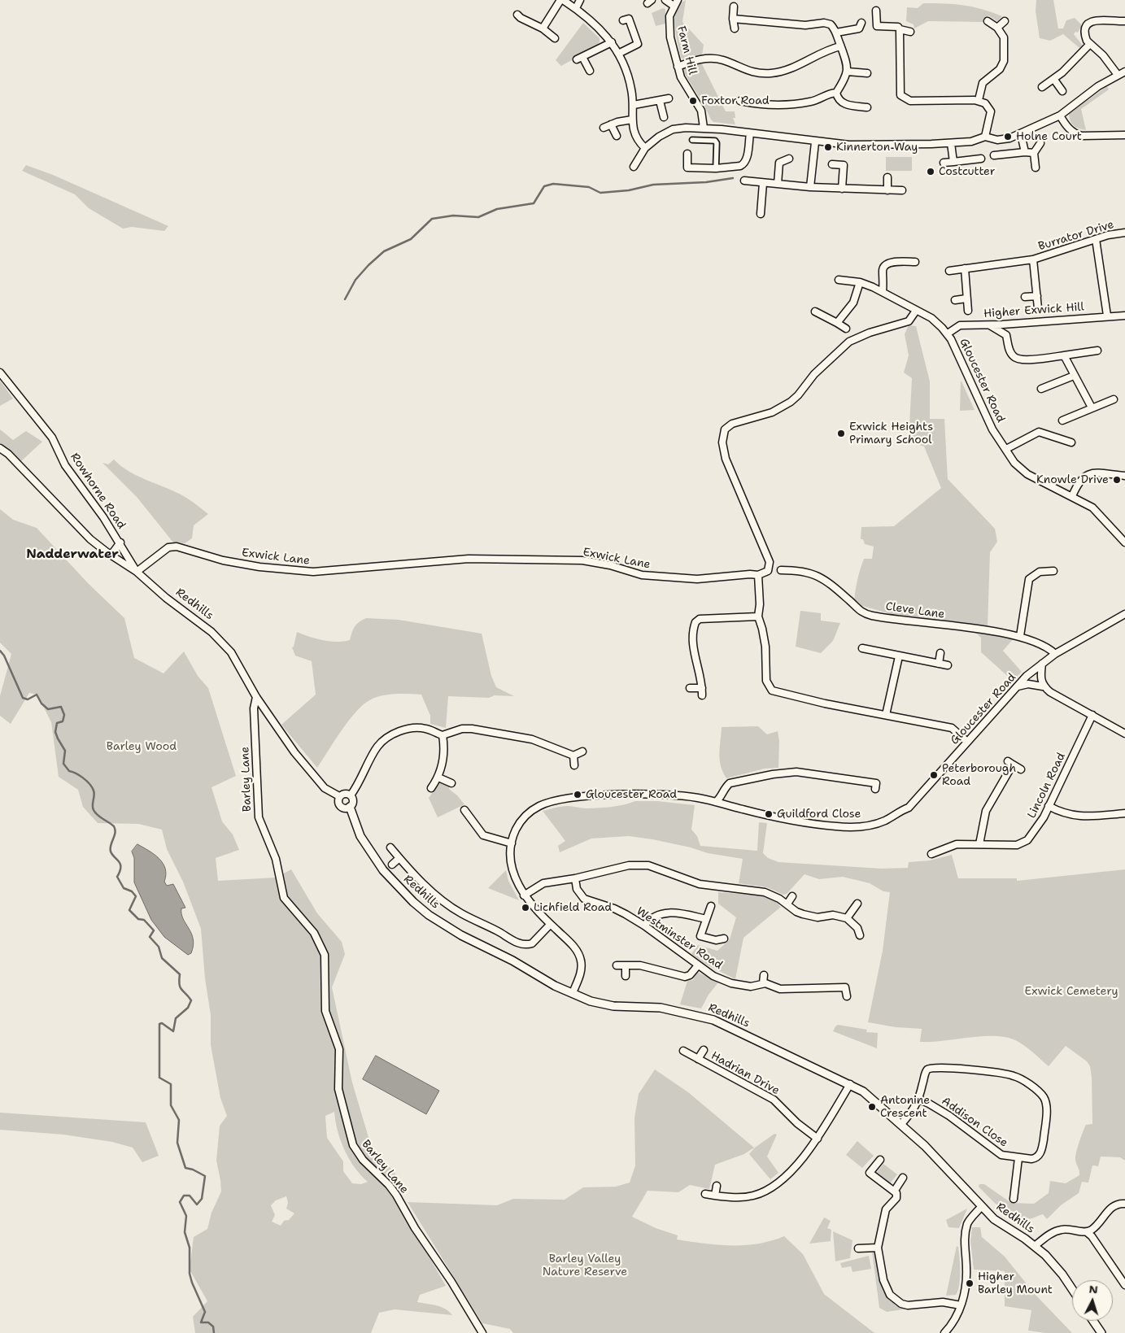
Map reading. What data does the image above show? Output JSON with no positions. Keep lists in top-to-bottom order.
{
  "streets": {
    "street": [
      "Farm Hill",
      "Burrator Drive",
      "Higher Exwick Hill",
      "Gloucester Road",
      "Rowhorne Road",
      "Exwick Lane",
      "Redhills",
      "Cleve Lane",
      "Barley Lane",
      "Lincoln Road",
      "Westminster Road",
      "Hadrian Drive",
      "Addison Close"
    ]
  },
  "crossings": [
    ["Higher Exwick Hill", "Gloucester Road"],
    ["Gloucester Road", "Cleve Lane"],
    ["Rowhorne Road", "Exwick Lane"],
    ["Rowhorne Road", "Redhills"],
    ["Exwick Lane", "Redhills"],
    ["Redhills", "Barley Lane"],
    ["Redhills", "Addison Close"]
  ],
  "districts": ["Nadderwater"],
  "parks": ["Barley Wood", "Exwick Cemetery", "Barley Valley Nature Reserve"],
  "places": [
    "Foxtor Road",
    "Holne Court",
    "Kinnerton Way",
    "Costcutter",
    "Exwick Heights Primary School",
    "Knowle Drive",
    "Peterborough Road",
    "Gloucester Road",
    "Guildford Close",
    "Lichfield Road",
    "Antonine Crescent",
    "Higher Barley Mount"
  ],
  "north": "top"
}
